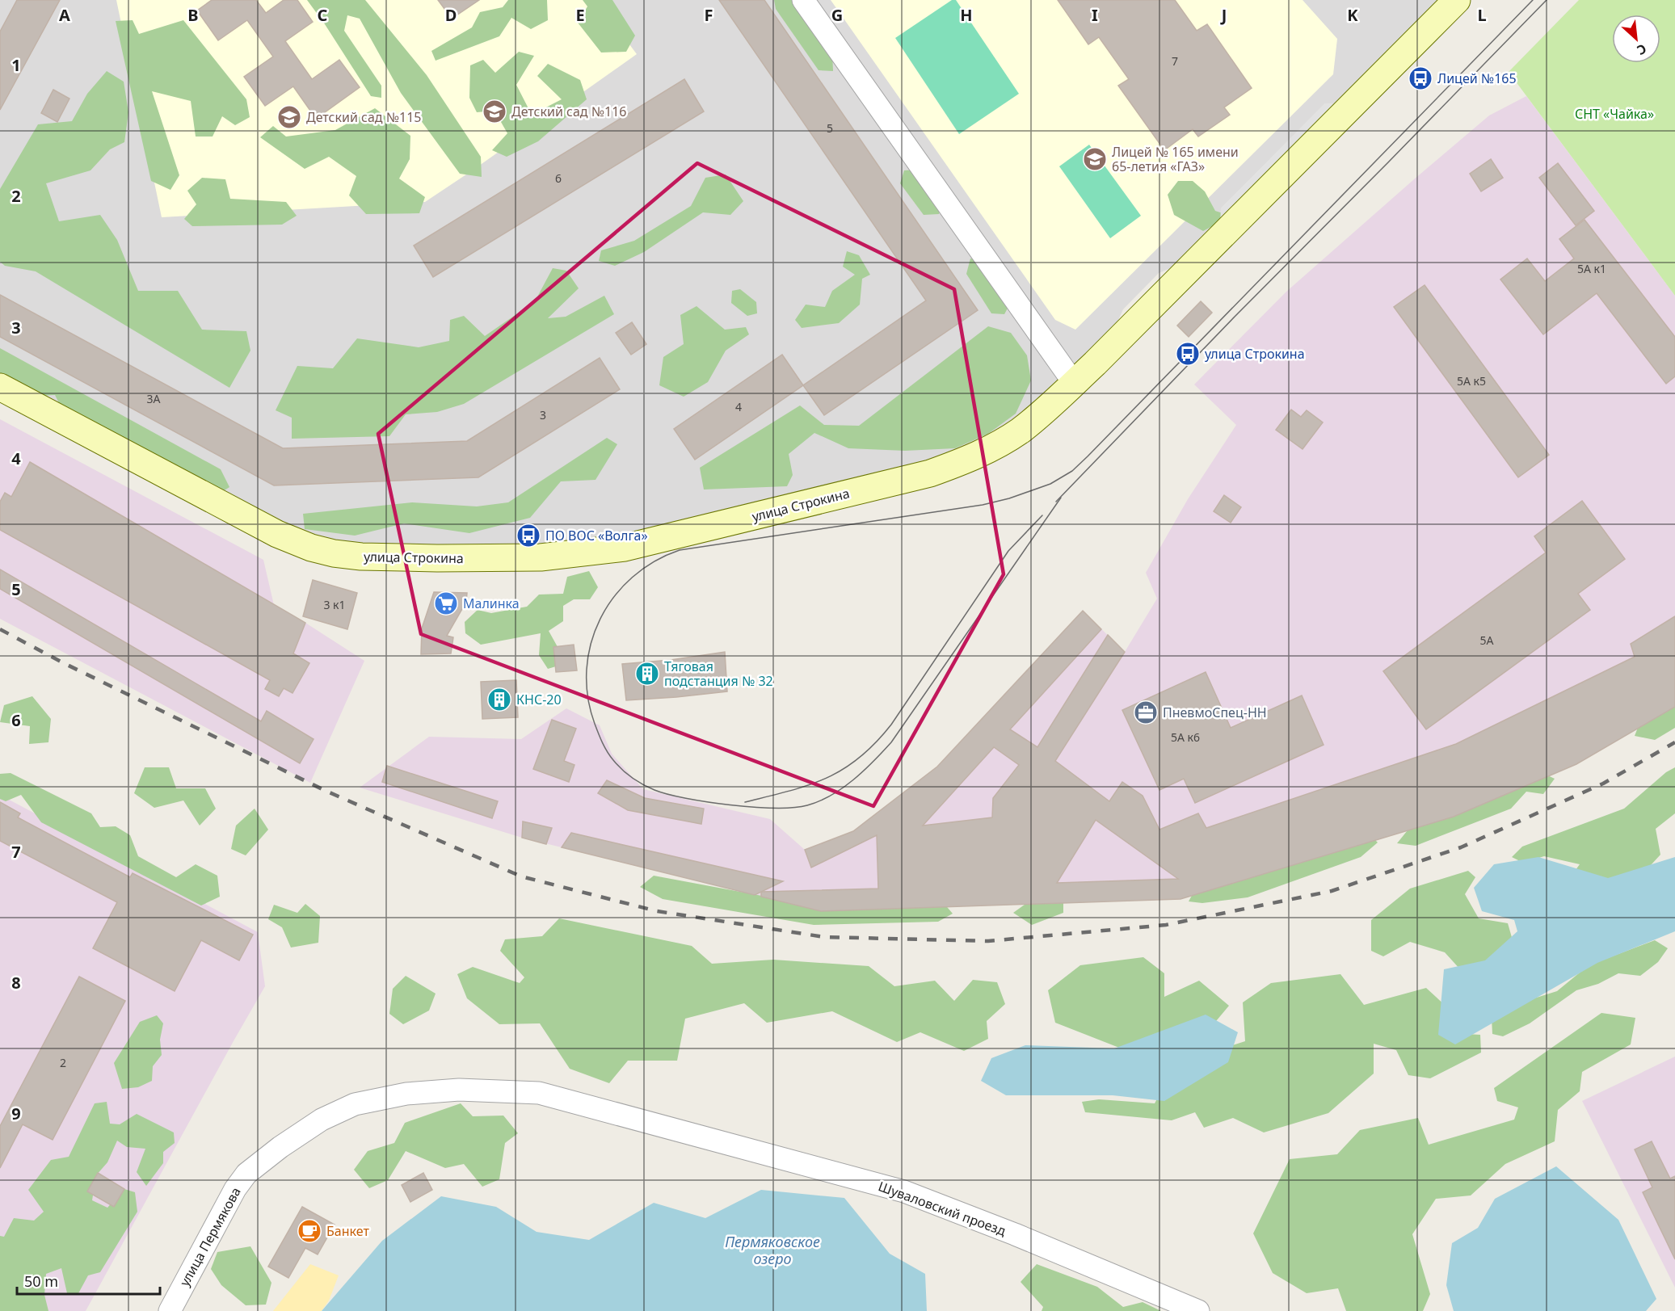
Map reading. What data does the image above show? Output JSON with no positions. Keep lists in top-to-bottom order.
{
  "streets": {
    "street": ["улица Строкина", "Шуваловский проезд", "улица Пермякова"]
  },
  "crossings": [
    ["Шуваловский проезд", "улица Пермякова"]
  ],
  "water": ["Пермяковское озеро"],
  "parks": ["СНТ «Чайка»"],
  "places": {
    "bus stop": ["Лицей №165", "улица Строкина", "ПО ВОС «Волга»"],
    "school or university": ["Детский сад №116", "Детский сад №115", "Лицей № 165 имени 65-летия «ГАЗ»"],
    "supermarket": ["Малинка"],
    "building": ["Тяговая подстанция № 32", "КНС-20"],
    "office": ["ПневмоСпец-НН"],
    "cafe": ["Банкет"]
  },
  "house_numbers": [
    "7",
    "5",
    "6",
    "5А к1",
    "5А к5",
    "3А",
    "4",
    "3",
    "3 к1",
    "5А",
    "5А к6",
    "2"
  ],
  "scale_bar": "50 m",
  "north": "bottom right",
  "grid": {
    "columns": [
      "A",
      "B",
      "C",
      "D",
      "E",
      "F",
      "G",
      "H",
      "I",
      "J",
      "K",
      "L"
    ],
    "rows": [
      "1",
      "2",
      "3",
      "4",
      "5",
      "6",
      "7",
      "8",
      "9"
    ]
  }
}
